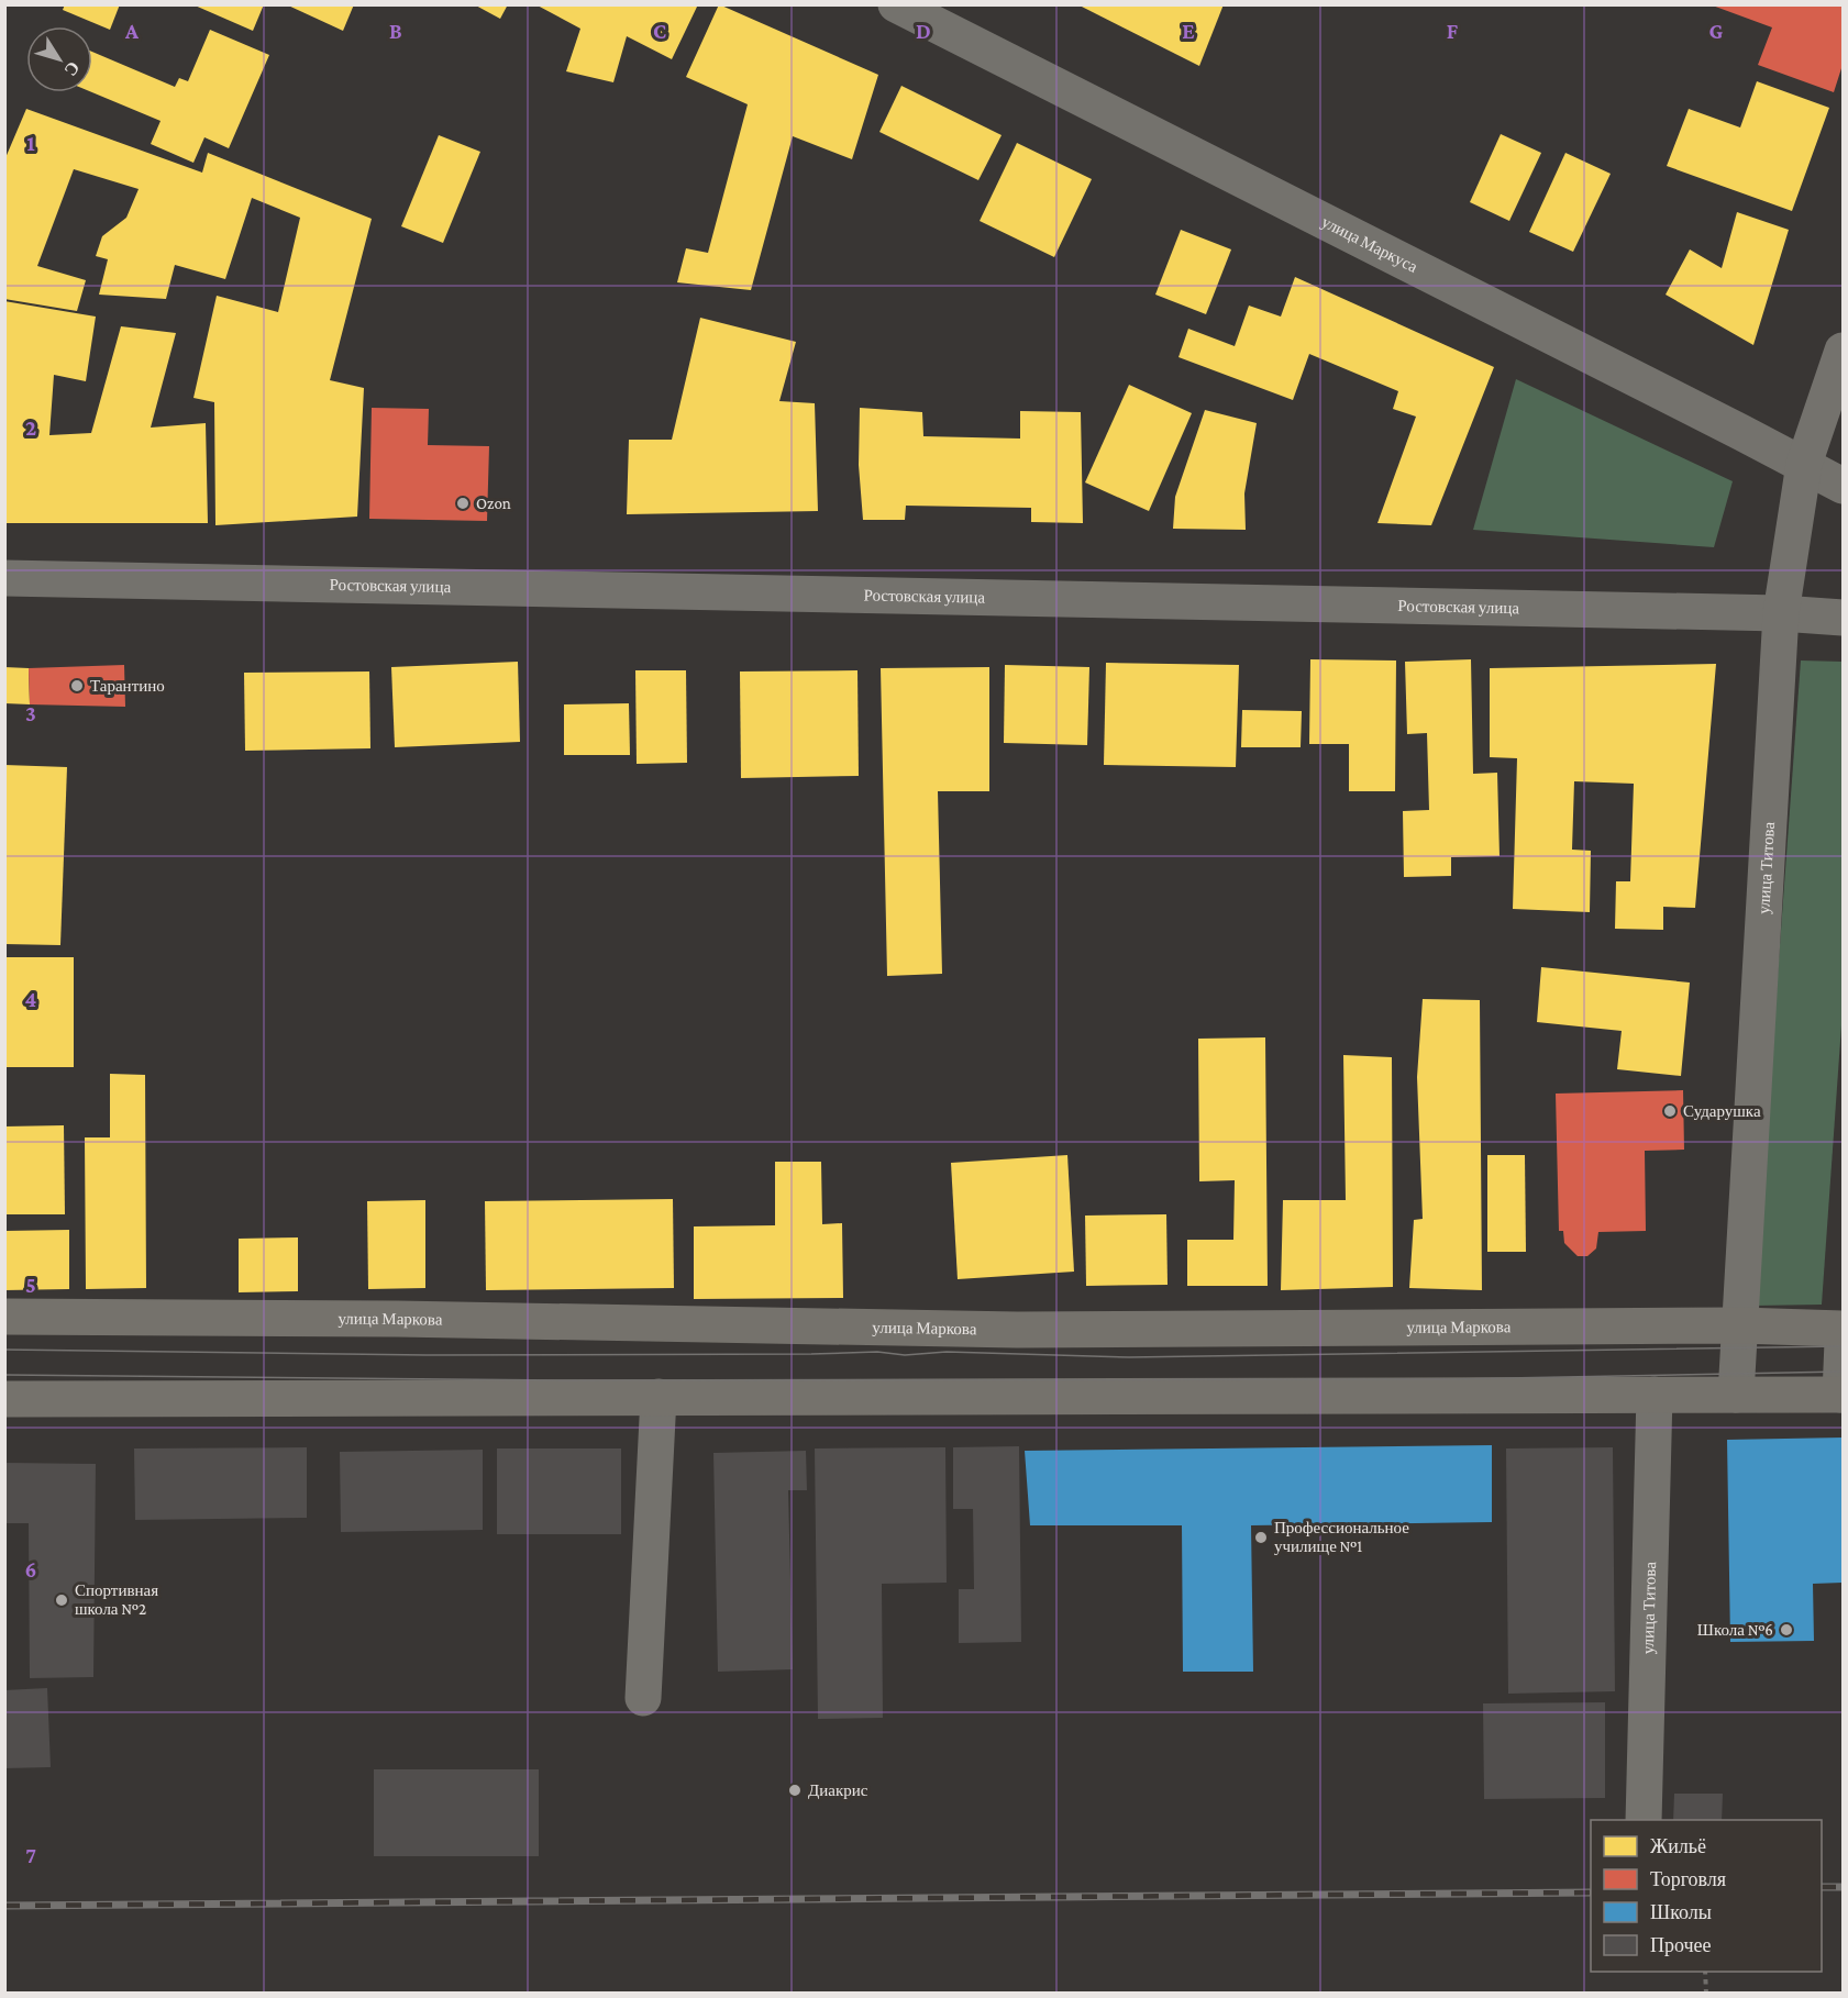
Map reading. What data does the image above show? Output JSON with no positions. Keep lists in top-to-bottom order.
{
  "streets": {
    "main road": ["улица Маркова"],
    "street": ["улица Маркуса", "Ростовская улица", "улица Титова"]
  },
  "crossings": [
    ["улица Маркуса", "улица Титова"],
    ["Ростовская улица", "улица Титова"],
    ["улица Титова", "улица Маркова"]
  ],
  "places": [
    "Ozon",
    "Тарантино",
    "Сударушка",
    "Профессиональное училище №1",
    "Спортивная школа №2",
    "Школа №6",
    "Диакрис"
  ],
  "legend": [
    "Жильё",
    "Торговля",
    "Школы",
    "Прочее"
  ],
  "north": "bottom right",
  "grid": {
    "columns": [
      "A",
      "B",
      "C",
      "D",
      "E",
      "F",
      "G"
    ],
    "rows": [
      "1",
      "2",
      "3",
      "4",
      "5",
      "6",
      "7"
    ]
  }
}
